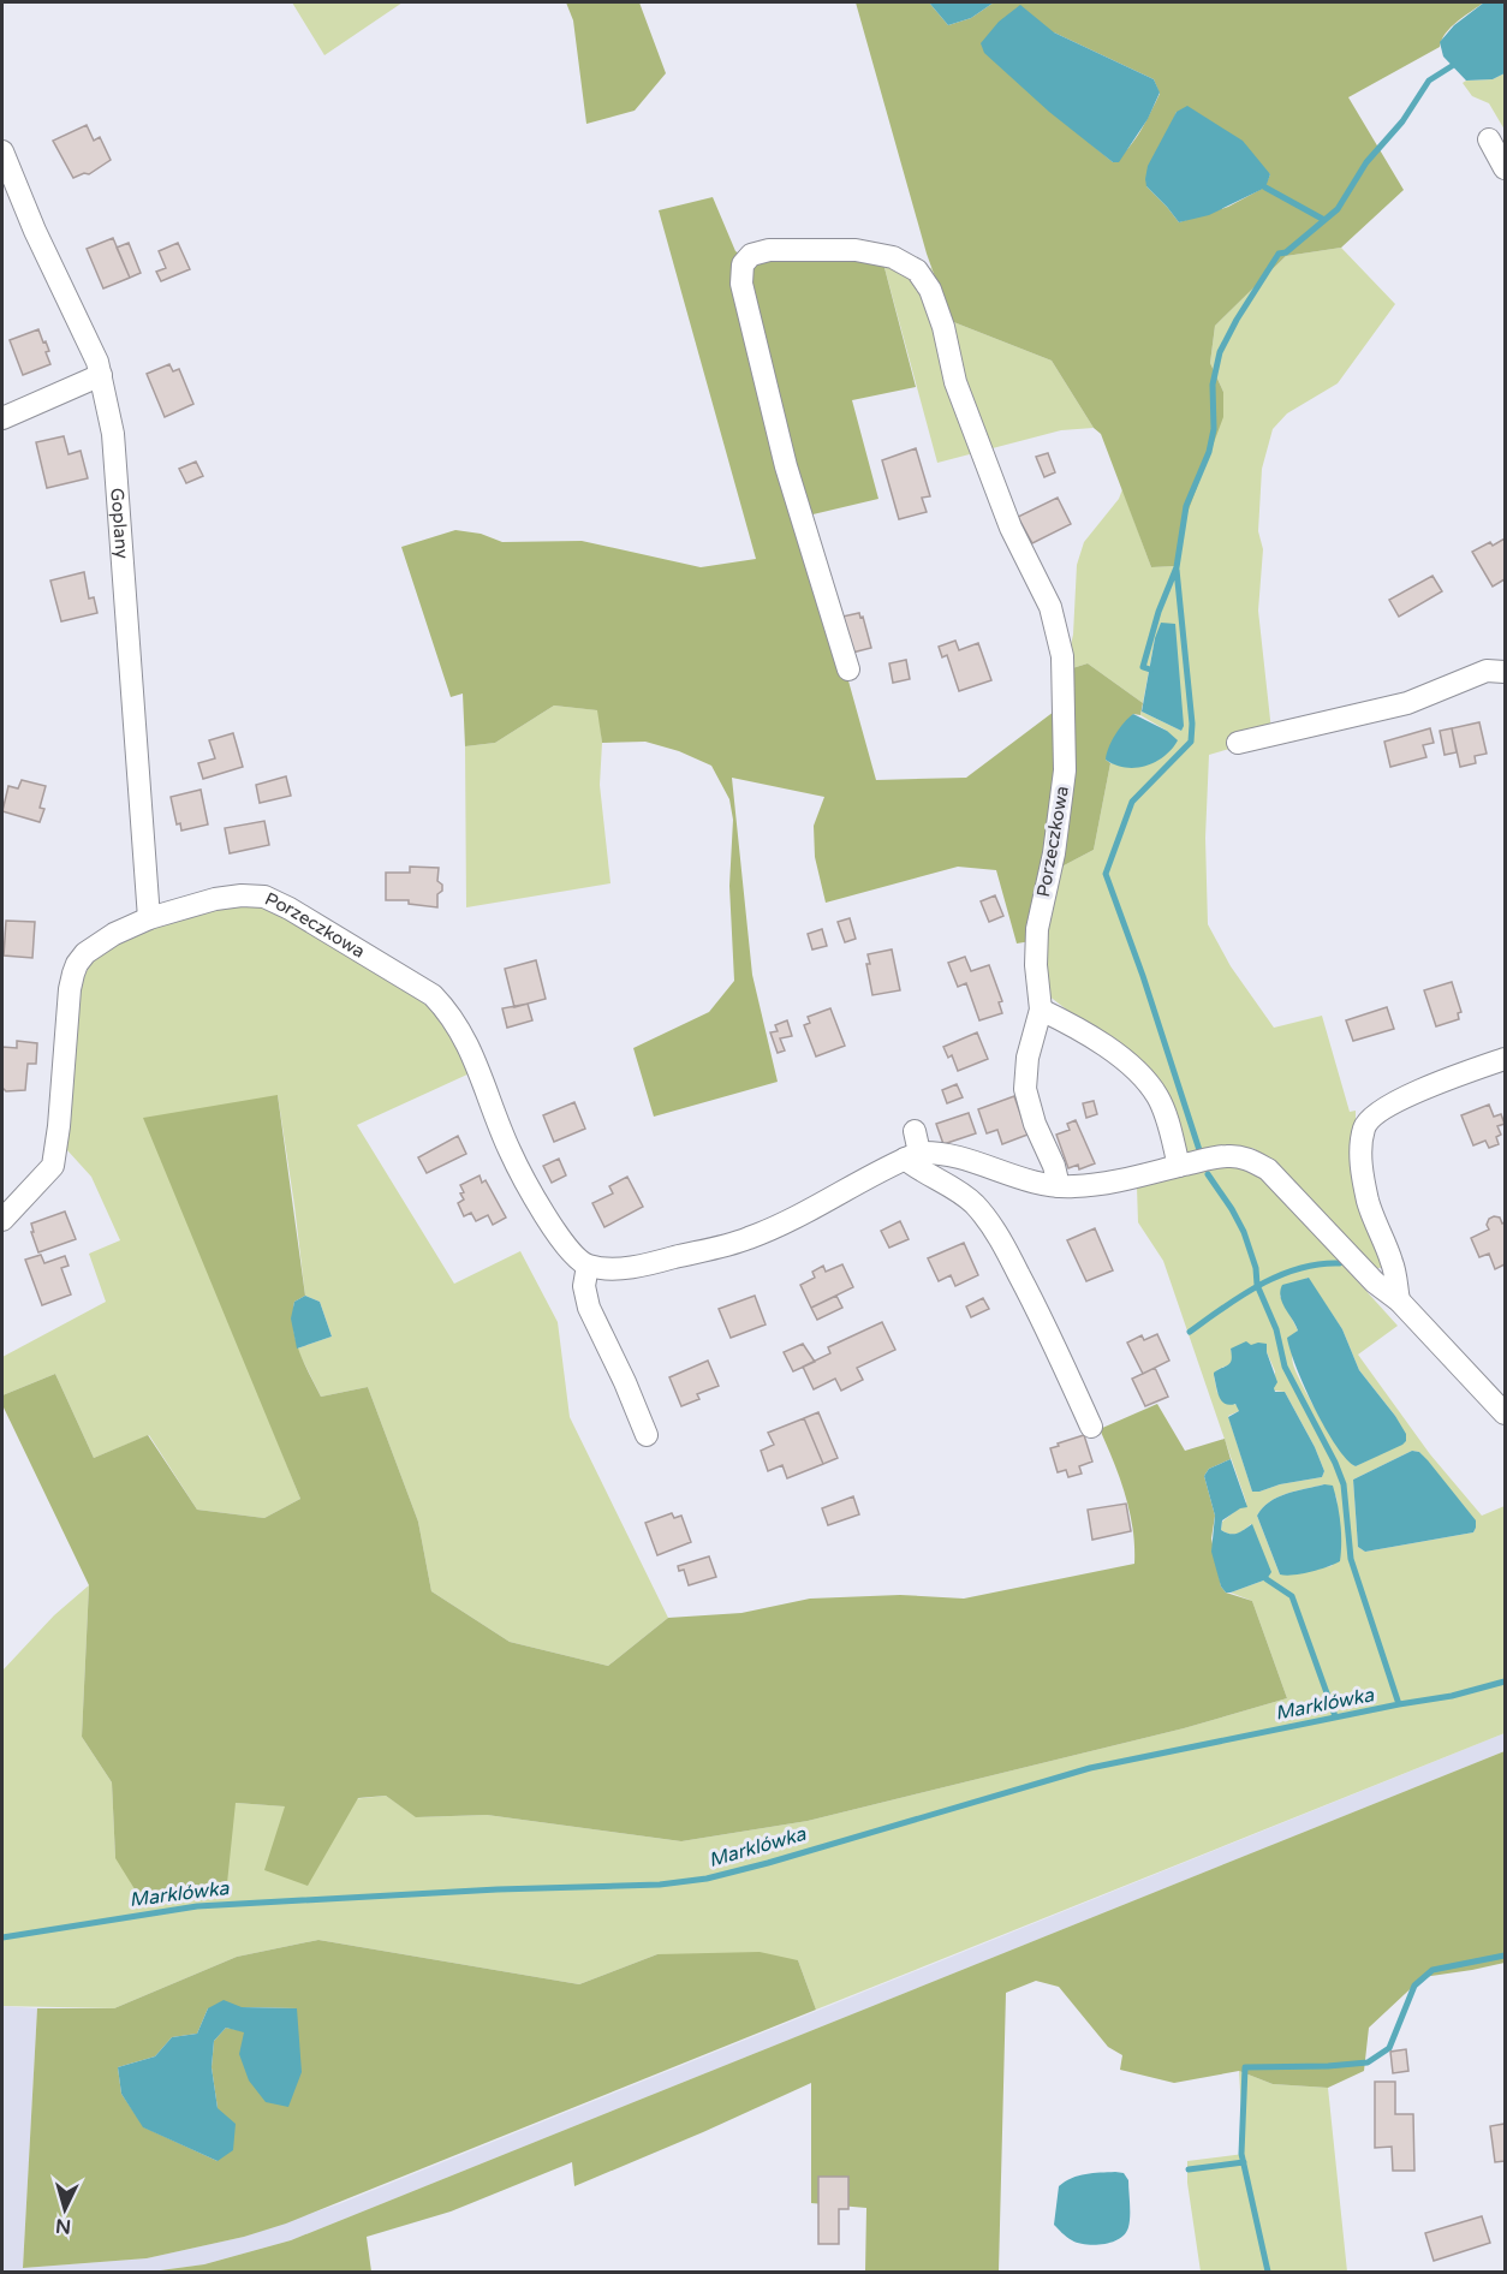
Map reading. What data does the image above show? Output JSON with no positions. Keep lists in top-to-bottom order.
{
  "streets": {
    "street": ["Goplany", "Porzeczkowa"]
  },
  "crossings": [
    ["Goplany", "Porzeczkowa"]
  ],
  "water": ["Marklówka"],
  "north": "bottom"
}
